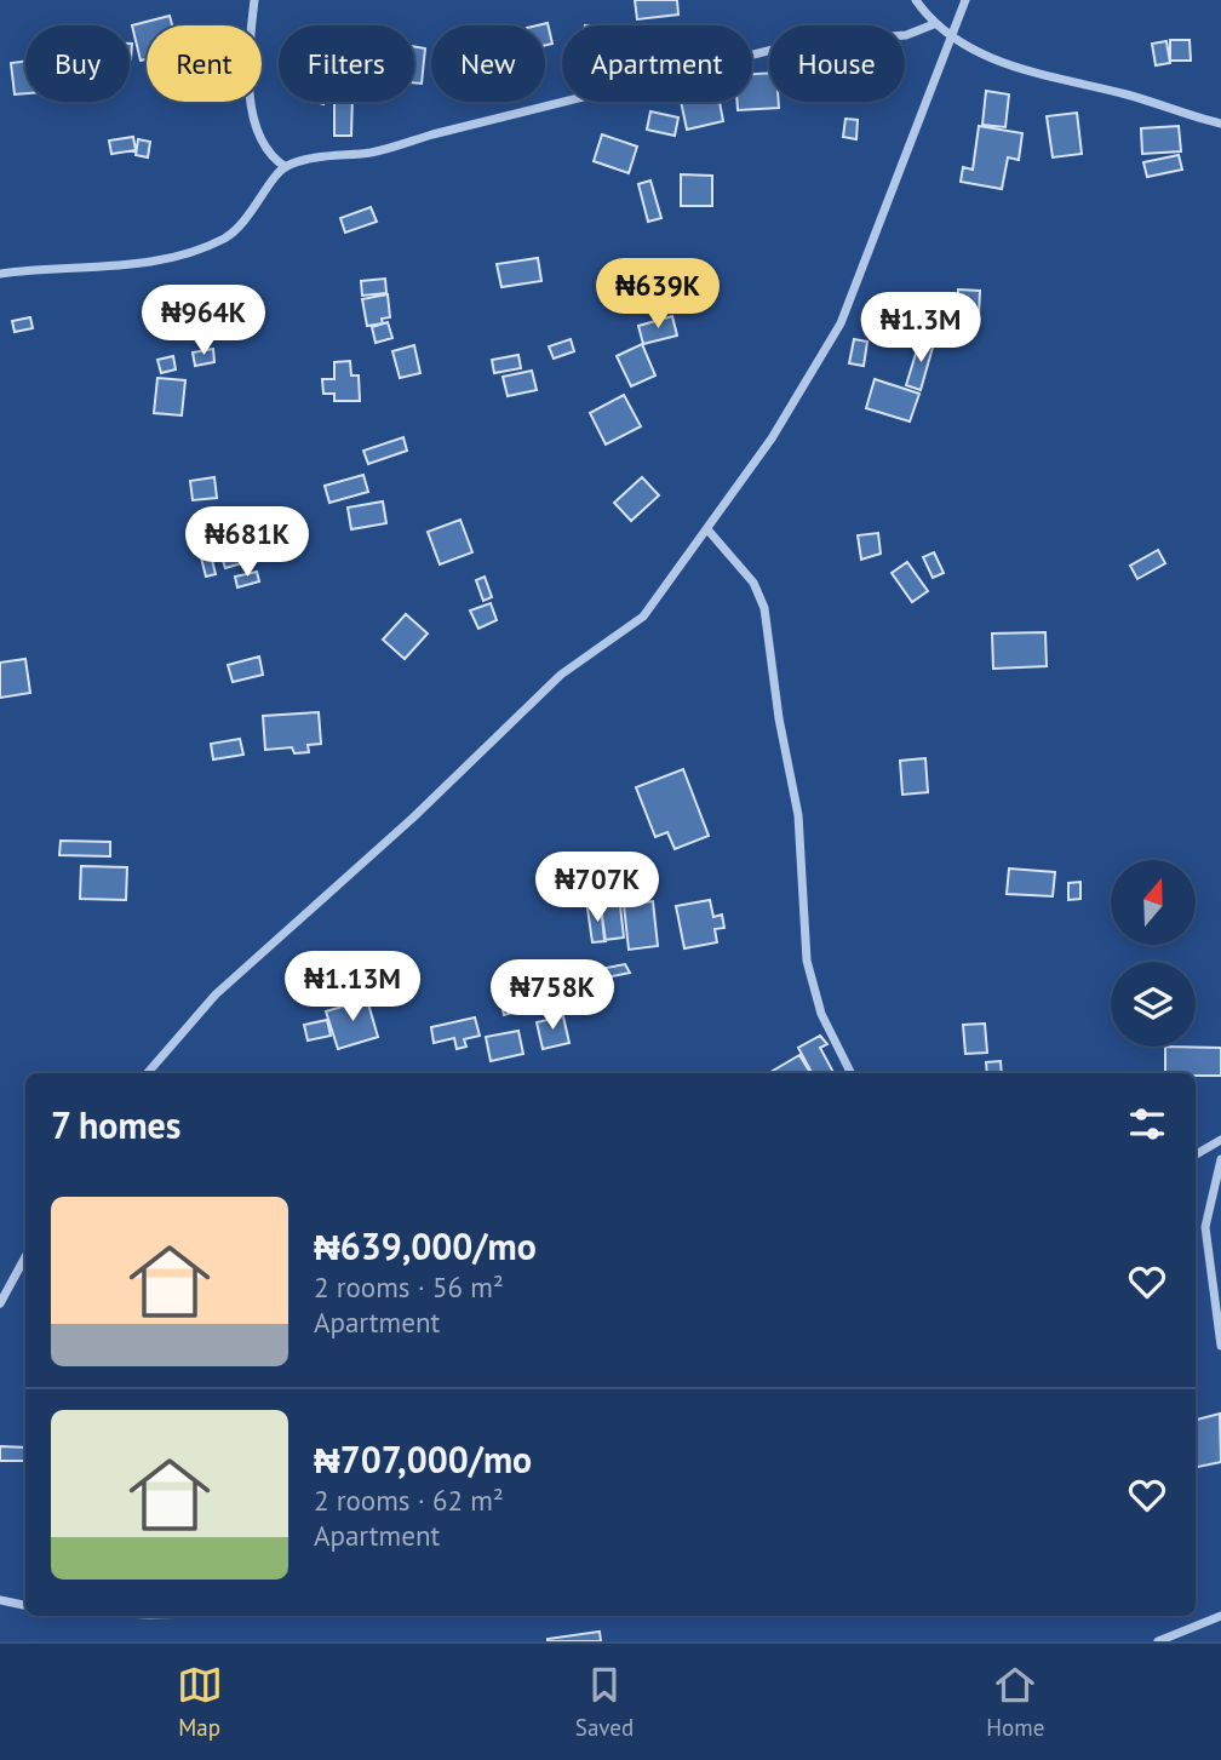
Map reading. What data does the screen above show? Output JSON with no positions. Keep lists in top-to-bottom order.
{
  "north": "top",
  "page": {
    "chip": [
      "Buy",
      "Rent",
      "Filters",
      "New",
      "Apartment",
      "House"
    ],
    "price": [
      "₦639K",
      "₦964K",
      "₦1.3M",
      "₦681K",
      "₦707K",
      "₦1.13M",
      "₦758K"
    ],
    "heading": "7 homes",
    "list": [
      {
        "name": "₦639,000/mo",
        "note": "2 rooms · 56 m² · Apartment"
      },
      {
        "name": "₦707,000/mo",
        "note": "2 rooms · 62 m² · Apartment"
      }
    ],
    "tabs": ["Map", "Saved", "Home"]
  }
}
